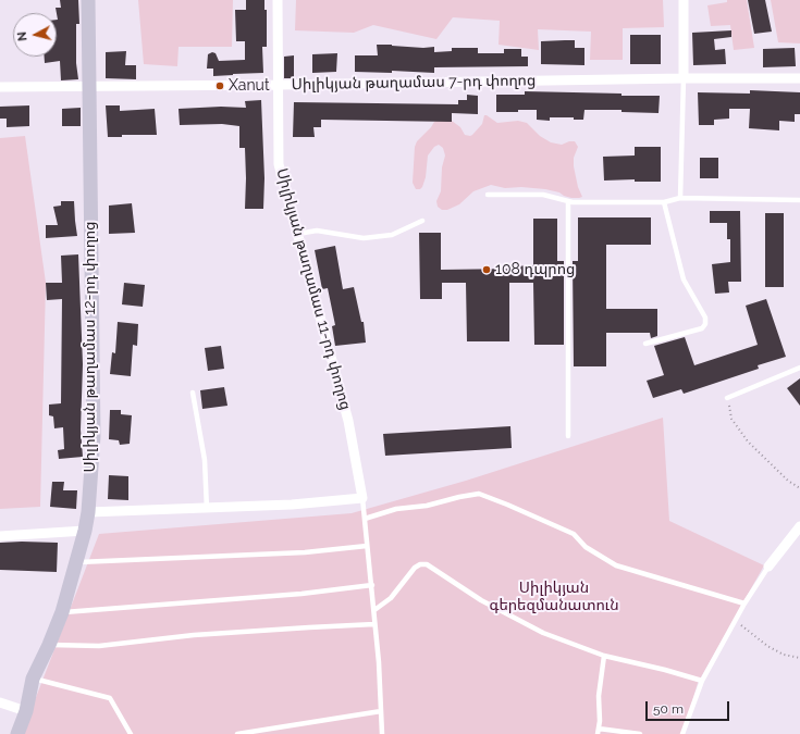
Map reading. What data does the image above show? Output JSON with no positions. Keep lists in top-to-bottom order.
{
  "streets": {
    "main road": ["Սիլիկյան թաղամաս 12-րդ փողոց"],
    "street": ["Սիլիկյան թաղամաս 7-րդ փողոց", "Սիլիկյան թաղամաս 11-րդ փողոց"]
  },
  "crossings": [
    ["Սիլիկյան թաղամաս 7-րդ փողոց", "Սիլիկյան թաղամաս 11-րդ փողոց"],
    ["Սիլիկյան թաղամաս 7-րդ փողոց", "Սիլիկյան թաղամաս 12-րդ փողոց"]
  ],
  "parks": ["Սիլիկյան գերեզմանատուն"],
  "places": ["Xanut", "108 դպրոց"],
  "scale_bar": "50 m",
  "north": "left"
}
